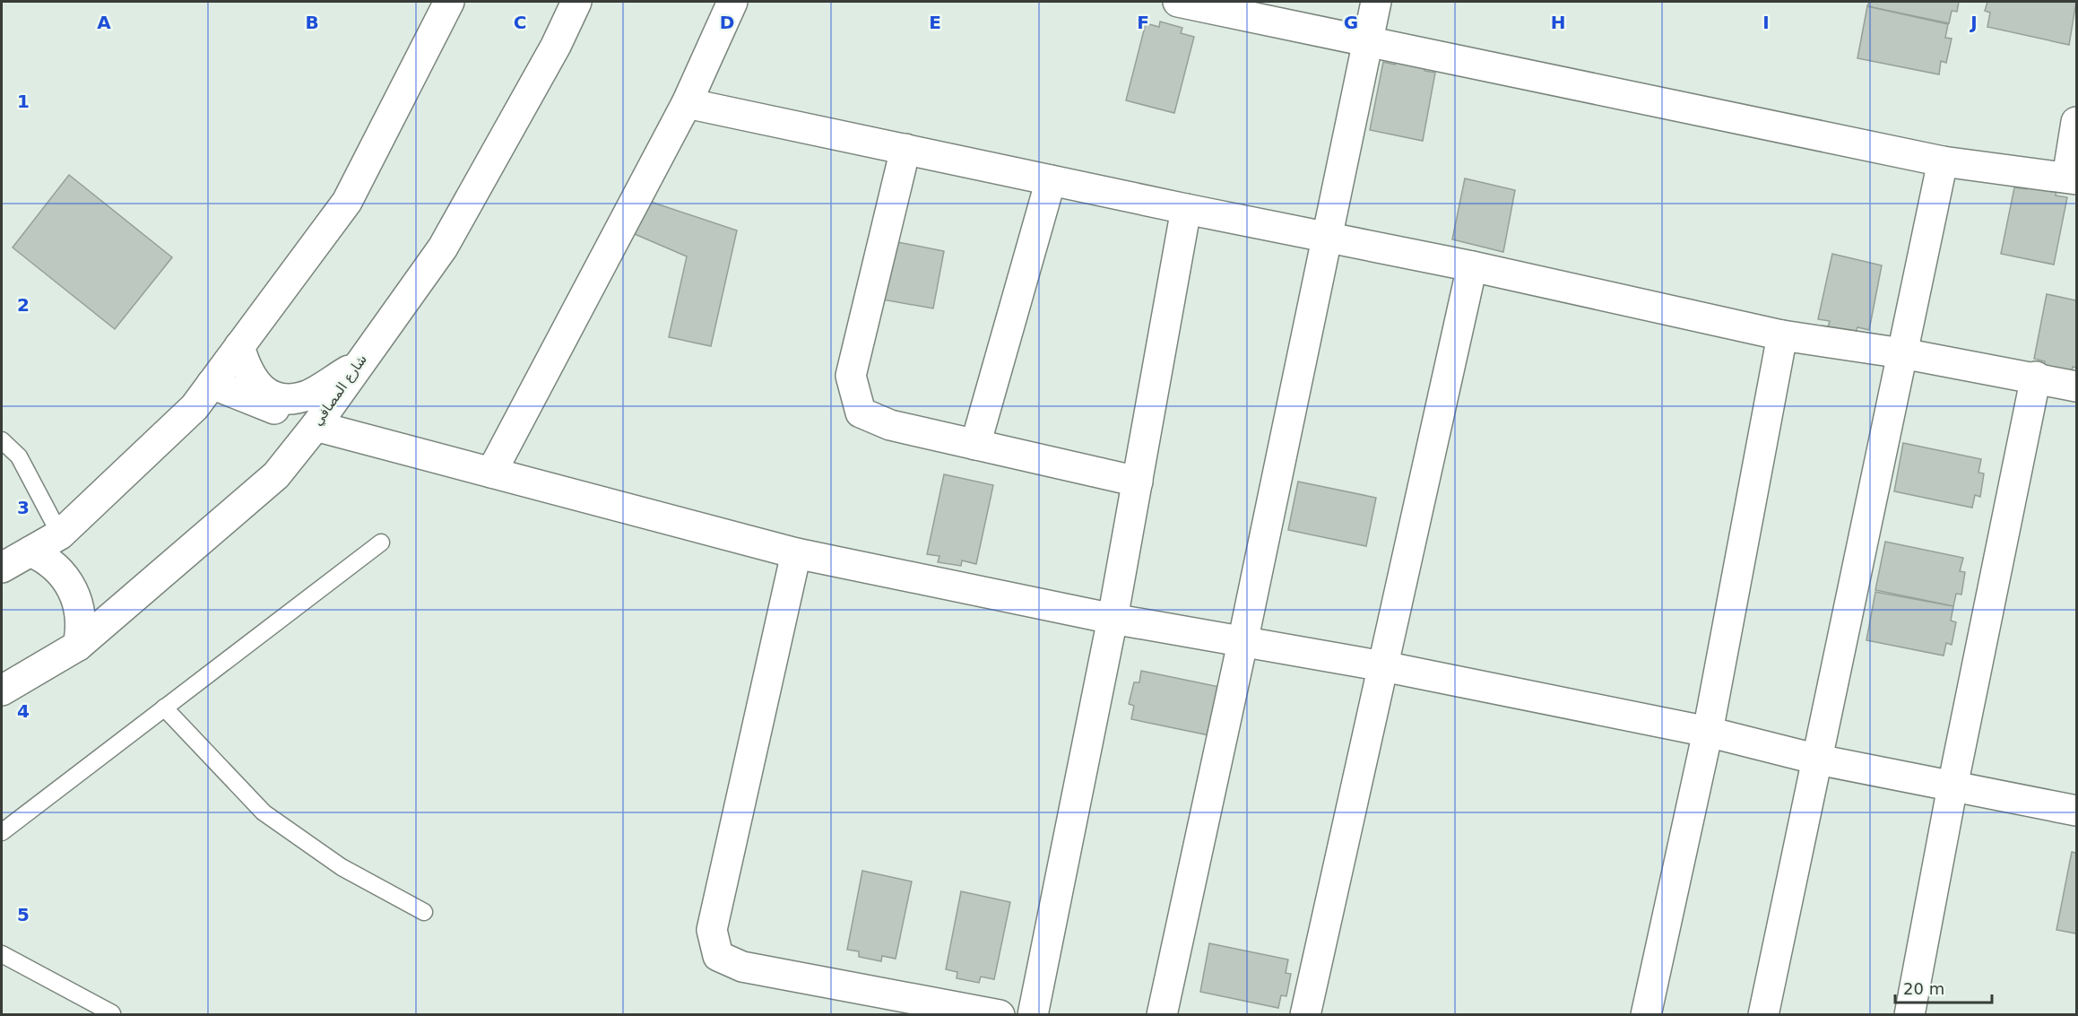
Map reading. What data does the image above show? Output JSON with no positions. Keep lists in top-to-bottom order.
{
  "streets": {
    "street": ["شارع المصافي"]
  },
  "scale_bar": "20 m",
  "grid": {
    "columns": [
      "A",
      "B",
      "C",
      "D",
      "E",
      "F",
      "G",
      "H",
      "I",
      "J"
    ],
    "rows": [
      "1",
      "2",
      "3",
      "4",
      "5"
    ]
  }
}
